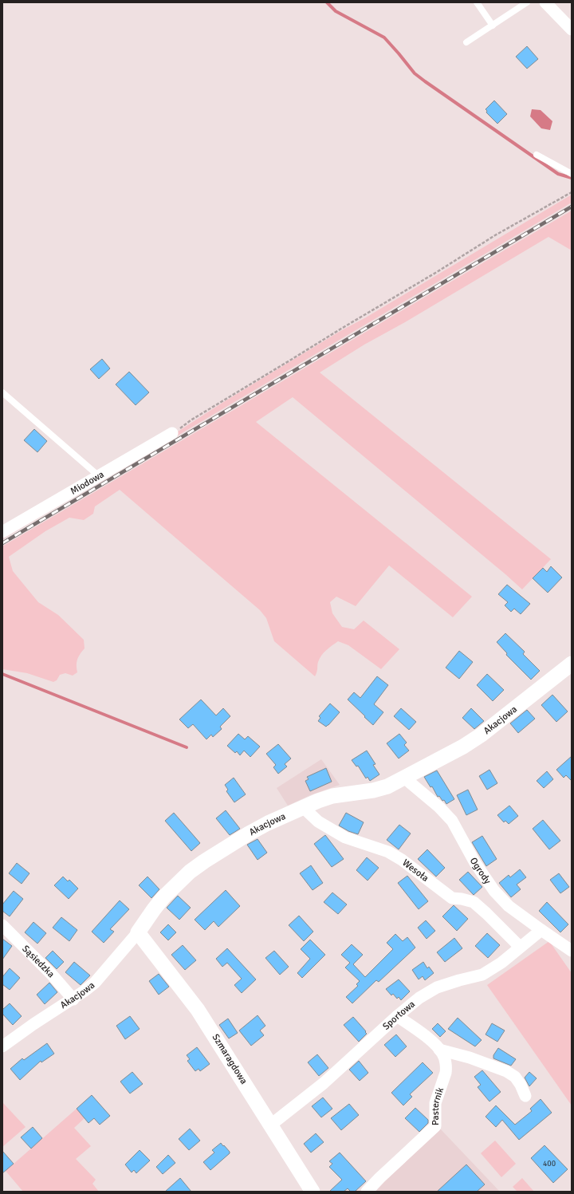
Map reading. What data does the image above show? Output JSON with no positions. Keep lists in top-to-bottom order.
{
  "streets": {
    "street": [
      "Miodowa",
      "Akacjowa",
      "Wesoła",
      "Ogrody",
      "Sąsiedzka",
      "Sportowa",
      "Szmaragdowa",
      "Pasternik"
    ]
  },
  "crossings": [
    ["Akacjowa", "Wesoła"],
    ["Akacjowa", "Ogrody"],
    ["Akacjowa", "Sąsiedzka"],
    ["Akacjowa", "Szmaragdowa"],
    ["Wesoła", "Sportowa"],
    ["Ogrody", "Sportowa"],
    ["Sportowa", "Szmaragdowa"],
    ["Sportowa", "Pasternik"]
  ],
  "house_numbers": ["400"]
}
